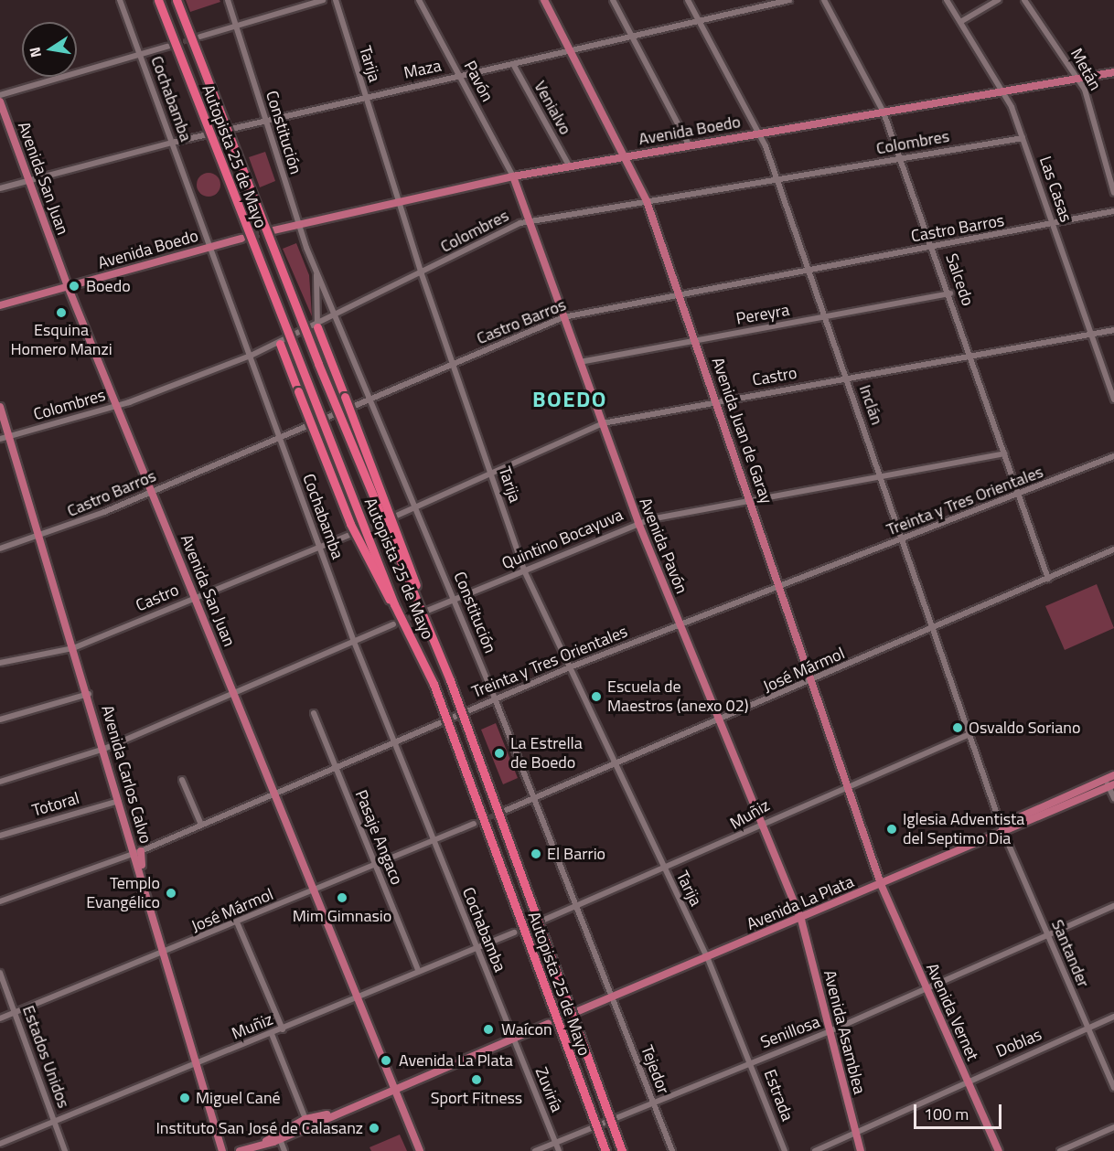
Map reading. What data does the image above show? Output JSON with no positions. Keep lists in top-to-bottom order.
{
  "streets": {
    "highway": ["Autopista 25 de Mayo"],
    "main road": [
      "Avenida Boedo",
      "Avenida San Juan",
      "Avenida Juan de Garay",
      "Avenida Pavón",
      "Avenida Carlos Calvo",
      "Avenida La Plata",
      "Avenida Vernet",
      "Avenida Asamblea"
    ],
    "street": [
      "Tarija",
      "Maza",
      "Metán",
      "Pavón",
      "Cochabamba",
      "Venialvo",
      "Constitución",
      "Colombres",
      "Las Casas",
      "Castro Barros",
      "Salcedo",
      "Pereyra",
      "Castro",
      "Inclán",
      "Treinta y Tres Orientales",
      "Quintino Bocayuva",
      "José Mármol",
      "Totoral",
      "Muñiz",
      "Pasaje Angaco",
      "Santander",
      "Senillosa",
      "Doblas",
      "Estados Unidos",
      "Tejedor",
      "Zuviría",
      "Estrada"
    ]
  },
  "crossings": [
    ["Tarija", "Maza"],
    ["Tarija", "Avenida Boedo"],
    ["Tarija", "Colombres"],
    ["Tarija", "Castro Barros"],
    ["Tarija", "Castro"],
    ["Tarija", "Treinta y Tres Orientales"],
    ["Tarija", "Quintino Bocayuva"],
    ["Tarija", "José Mármol"],
    ["Tarija", "Muñiz"],
    ["Tarija", "Avenida La Plata"],
    ["Tarija", "Estrada"],
    ["Maza", "Pavón"],
    ["Maza", "Cochabamba"],
    ["Maza", "Venialvo"],
    ["Maza", "Constitución"],
    ["Maza", "Avenida San Juan"],
    ["Maza", "Inclán"],
    ["Maza", "Avenida Juan de Garay"],
    ["Metán", "Avenida Boedo"],
    ["Pavón", "Avenida Boedo"],
    ["Pavón", "Avenida Pavón"],
    ["Cochabamba", "Avenida Boedo"],
    ["Cochabamba", "Colombres"],
    ["Cochabamba", "Castro Barros"],
    ["Cochabamba", "Castro"],
    ["Cochabamba", "Treinta y Tres Orientales"],
    ["Cochabamba", "José Mármol"],
    ["Cochabamba", "Muñiz"],
    ["Cochabamba", "Zuviría"],
    ["Venialvo", "Avenida Boedo"],
    ["Avenida Boedo", "Constitución"],
    ["Avenida Boedo", "Avenida San Juan"],
    ["Avenida Boedo", "Las Casas"],
    ["Avenida Boedo", "Salcedo"],
    ["Avenida Boedo", "Inclán"],
    ["Avenida Boedo", "Avenida Juan de Garay"],
    ["Avenida Boedo", "Avenida Pavón"],
    ["Constitución", "Colombres"],
    ["Constitución", "Castro Barros"],
    ["Constitución", "Castro"],
    ["Constitución", "Treinta y Tres Orientales"],
    ["Constitución", "Quintino Bocayuva"],
    ["Constitución", "José Mármol"],
    ["Constitución", "Muñiz"],
    ["Constitución", "Avenida La Plata"],
    ["Constitución", "Tejedor"],
    ["Colombres", "Avenida San Juan"],
    ["Colombres", "Las Casas"],
    ["Colombres", "Salcedo"],
    ["Colombres", "Inclán"],
    ["Colombres", "Avenida Juan de Garay"],
    ["Colombres", "Avenida Pavón"],
    ["Colombres", "Avenida Carlos Calvo"],
    ["Avenida San Juan", "Castro Barros"],
    ["Avenida San Juan", "Castro"],
    ["Avenida San Juan", "Treinta y Tres Orientales"],
    ["Avenida San Juan", "José Mármol"],
    ["Avenida San Juan", "Muñiz"],
    ["Las Casas", "Castro Barros"],
    ["Las Casas", "Castro"],
    ["Castro Barros", "Salcedo"],
    ["Castro Barros", "Inclán"],
    ["Castro Barros", "Avenida Juan de Garay"],
    ["Castro Barros", "Avenida Pavón"],
    ["Castro Barros", "Avenida Carlos Calvo"],
    ["Salcedo", "Pereyra"],
    ["Salcedo", "Castro"],
    ["Salcedo", "Treinta y Tres Orientales"],
    ["Salcedo", "Quintino Bocayuva"],
    ["Salcedo", "José Mármol"],
    ["Pereyra", "Inclán"],
    ["Pereyra", "Avenida Juan de Garay"],
    ["Pereyra", "Avenida Pavón"],
    ["Castro", "Inclán"],
    ["Castro", "Avenida Juan de Garay"],
    ["Castro", "Avenida Pavón"],
    ["Castro", "Avenida Carlos Calvo"],
    ["Inclán", "Treinta y Tres Orientales"],
    ["Inclán", "Quintino Bocayuva"],
    ["Inclán", "José Mármol"],
    ["Inclán", "Muñiz"],
    ["Inclán", "Avenida La Plata"],
    ["Inclán", "Santander"],
    ["Avenida Juan de Garay", "Treinta y Tres Orientales"],
    ["Avenida Juan de Garay", "Quintino Bocayuva"],
    ["Avenida Juan de Garay", "José Mármol"],
    ["Avenida Juan de Garay", "Muñiz"],
    ["Avenida Juan de Garay", "Avenida La Plata"],
    ["Avenida Juan de Garay", "Avenida Vernet"],
    ["Treinta y Tres Orientales", "Avenida Pavón"],
    ["Treinta y Tres Orientales", "Avenida Carlos Calvo"],
    ["Treinta y Tres Orientales", "Pasaje Angaco"],
    ["Quintino Bocayuva", "Avenida Pavón"],
    ["Avenida Pavón", "José Mármol"],
    ["Avenida Pavón", "Muñiz"],
    ["Avenida Pavón", "Avenida La Plata"],
    ["Avenida Pavón", "Avenida Asamblea"],
    ["José Mármol", "Avenida Carlos Calvo"],
    ["José Mármol", "Pasaje Angaco"],
    ["José Mármol", "Estados Unidos"],
    ["Avenida Carlos Calvo", "Totoral"],
    ["Muñiz", "Pasaje Angaco"],
    ["Muñiz", "Estados Unidos"],
    ["Avenida La Plata", "Santander"],
    ["Avenida La Plata", "Avenida Vernet"],
    ["Avenida La Plata", "Avenida Asamblea"],
    ["Avenida La Plata", "Tejedor"],
    ["Avenida La Plata", "Estrada"],
    ["Santander", "Senillosa"],
    ["Santander", "Doblas"],
    ["Avenida Vernet", "Senillosa"],
    ["Avenida Vernet", "Doblas"],
    ["Senillosa", "Avenida Asamblea"],
    ["Senillosa", "Tejedor"],
    ["Senillosa", "Zuviría"],
    ["Senillosa", "Estrada"],
    ["Avenida Asamblea", "Doblas"]
  ],
  "districts": ["BOEDO"],
  "places": [
    "Boedo",
    "Esquina Homero Manzi",
    "Escuela de Maestros (anexo 02)",
    "Osvaldo Soriano",
    "La Estrella de Boedo",
    "Iglesia Adventista del Septimo Dia",
    "El Barrio",
    "Templo Evangélico",
    "Mim Gimnasio",
    "Waícon",
    "Avenida La Plata",
    "Sport Fitness",
    "Miguel Cané",
    "Instituto San José de Calasanz"
  ],
  "scale_bar": "100 m",
  "north": "left"
}
